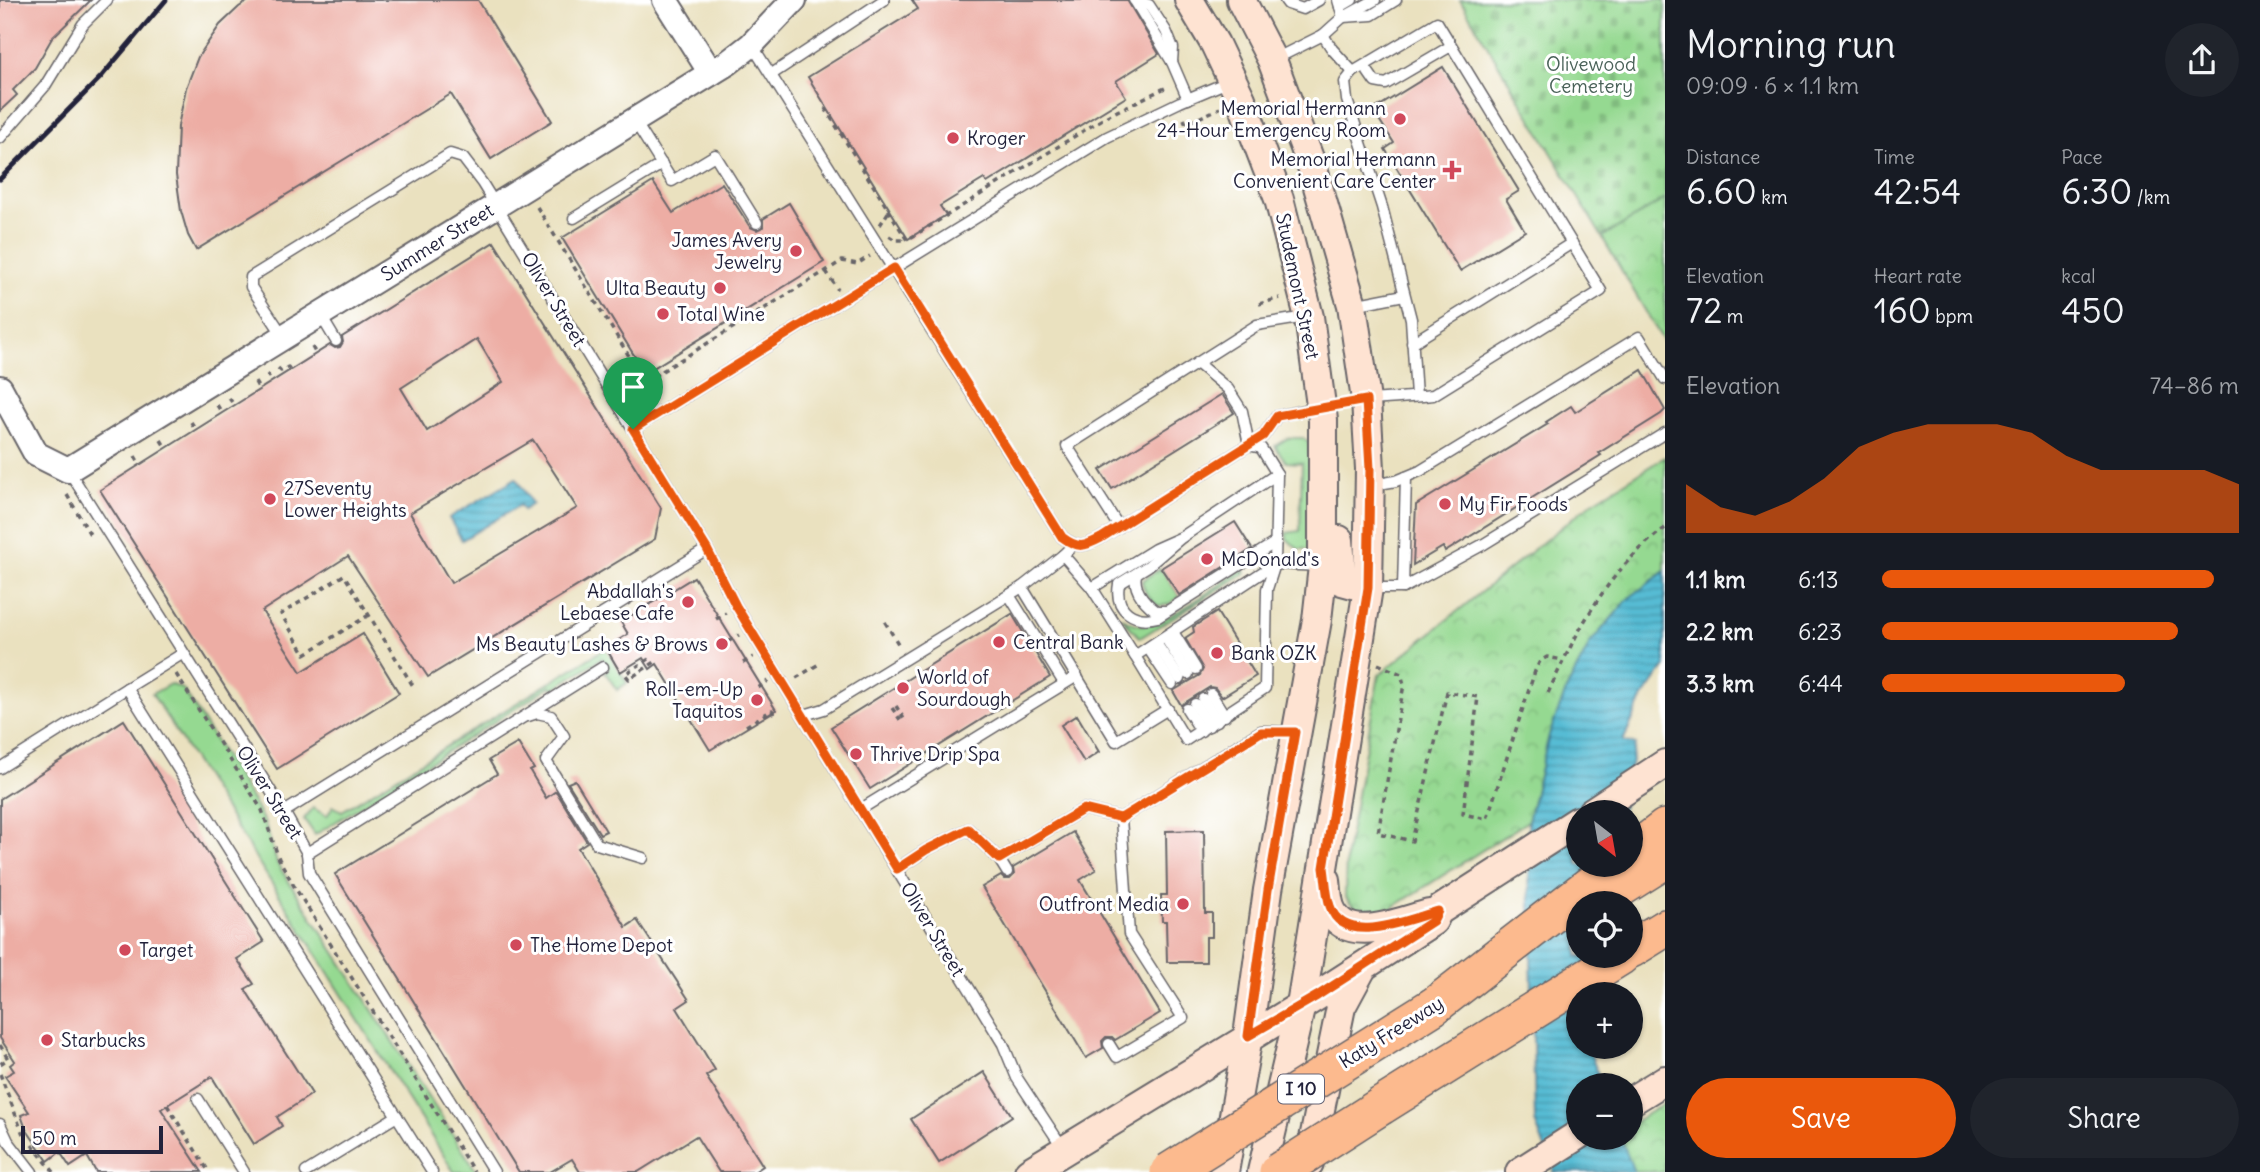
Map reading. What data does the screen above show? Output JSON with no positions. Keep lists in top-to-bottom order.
{
  "streets": {
    "highway": ["Katy Freeway", "I 10"],
    "main road": ["Studemont Street"],
    "street": ["Summer Street"],
    "lane": ["Oliver Street"]
  },
  "crossings": [
    ["Summer Street", "Oliver Street"]
  ],
  "parks": ["Olivewood Cemetery"],
  "places": {
    "other": [
      "Memorial Hermann 24-Hour Emergency Room",
      "Kroger",
      "James Avery Jewelry",
      "Ulta Beauty",
      "Total Wine",
      "27Seventy Lower Heights",
      "My Fir Foods",
      "McDonald's",
      "Abdallah's Lebaese Cafe",
      "Central Bank",
      "Ms Beauty Lashes & Brows",
      "Bank OZK",
      "World of Sourdough",
      "Roll-em-Up Taquitos",
      "Thrive Drip Spa",
      "Outfront Media",
      "The Home Depot",
      "Target",
      "Starbucks"
    ],
    "health": ["Memorial Hermann Convenient Care Center"]
  },
  "scale_bar": "50 m",
  "north": "bottom right",
  "page": {
    "heading": ["Morning run", "09:09 · 6 × 1.1 km"],
    "stats": [
      ["Distance", "6.60 km"],
      ["Time", "42:54"],
      ["Pace", "6:30 /km"],
      ["Elevation", "72 m"],
      ["Heart rate", "160 bpm"],
      ["kcal", "450"]
    ],
    "chart": ["Elevation", "74–86 m"],
    "list": [
      {
        "name": "1.1 km",
        "note": "6:13"
      },
      {
        "name": "2.2 km",
        "note": "6:23"
      },
      {
        "name": "3.3 km",
        "note": "6:44"
      }
    ],
    "map_buttons": ["+", "−"],
    "buttons": ["Save", "Share"],
    "scale": "50 m"
  }
}
